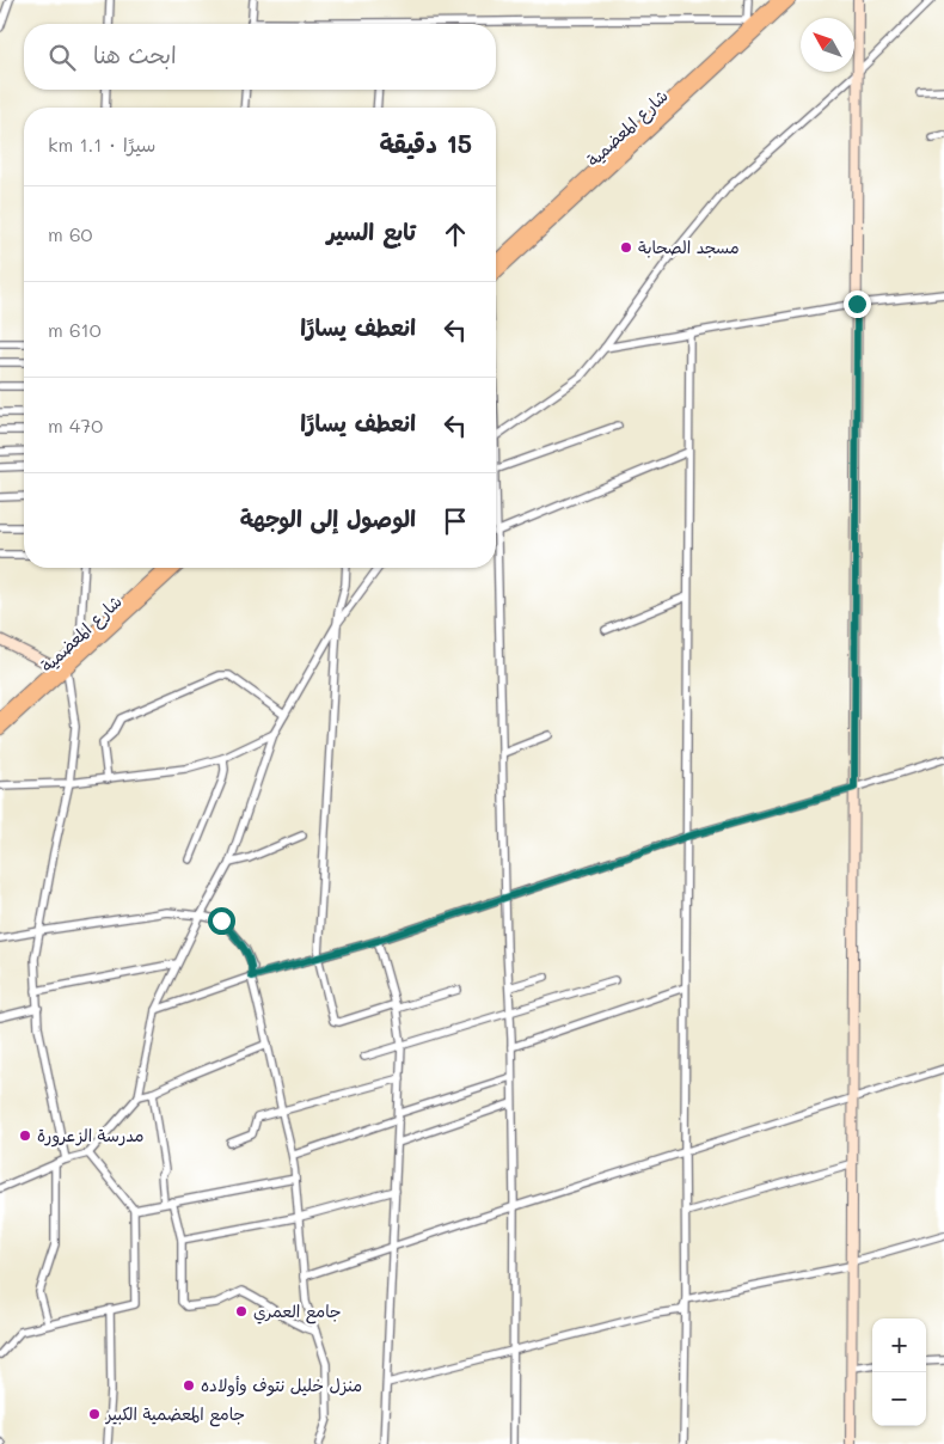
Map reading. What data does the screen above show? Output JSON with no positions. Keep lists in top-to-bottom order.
{
  "streets": {
    "main road": ["شارع المعضمية"]
  },
  "places": [
    "مسجد الصحابة",
    "مدرسة الزعرورة",
    "جامع العمري",
    "منزل خليل نتوف وأولاده",
    "جامع المعضمية الكبير"
  ],
  "north": "top left",
  "page": {
    "search": "ابحث هنا",
    "heading": ["15 دقيقة", "سيرًا · 1.1 km"],
    "list": [
      ["تابع السير", "60 m"],
      ["انعطف يسارًا", "610 m"],
      ["انعطف يسارًا", "470 m"],
      "الوصول إلى الوجهة"
    ],
    "map_buttons": ["+", "−"]
  }
}
